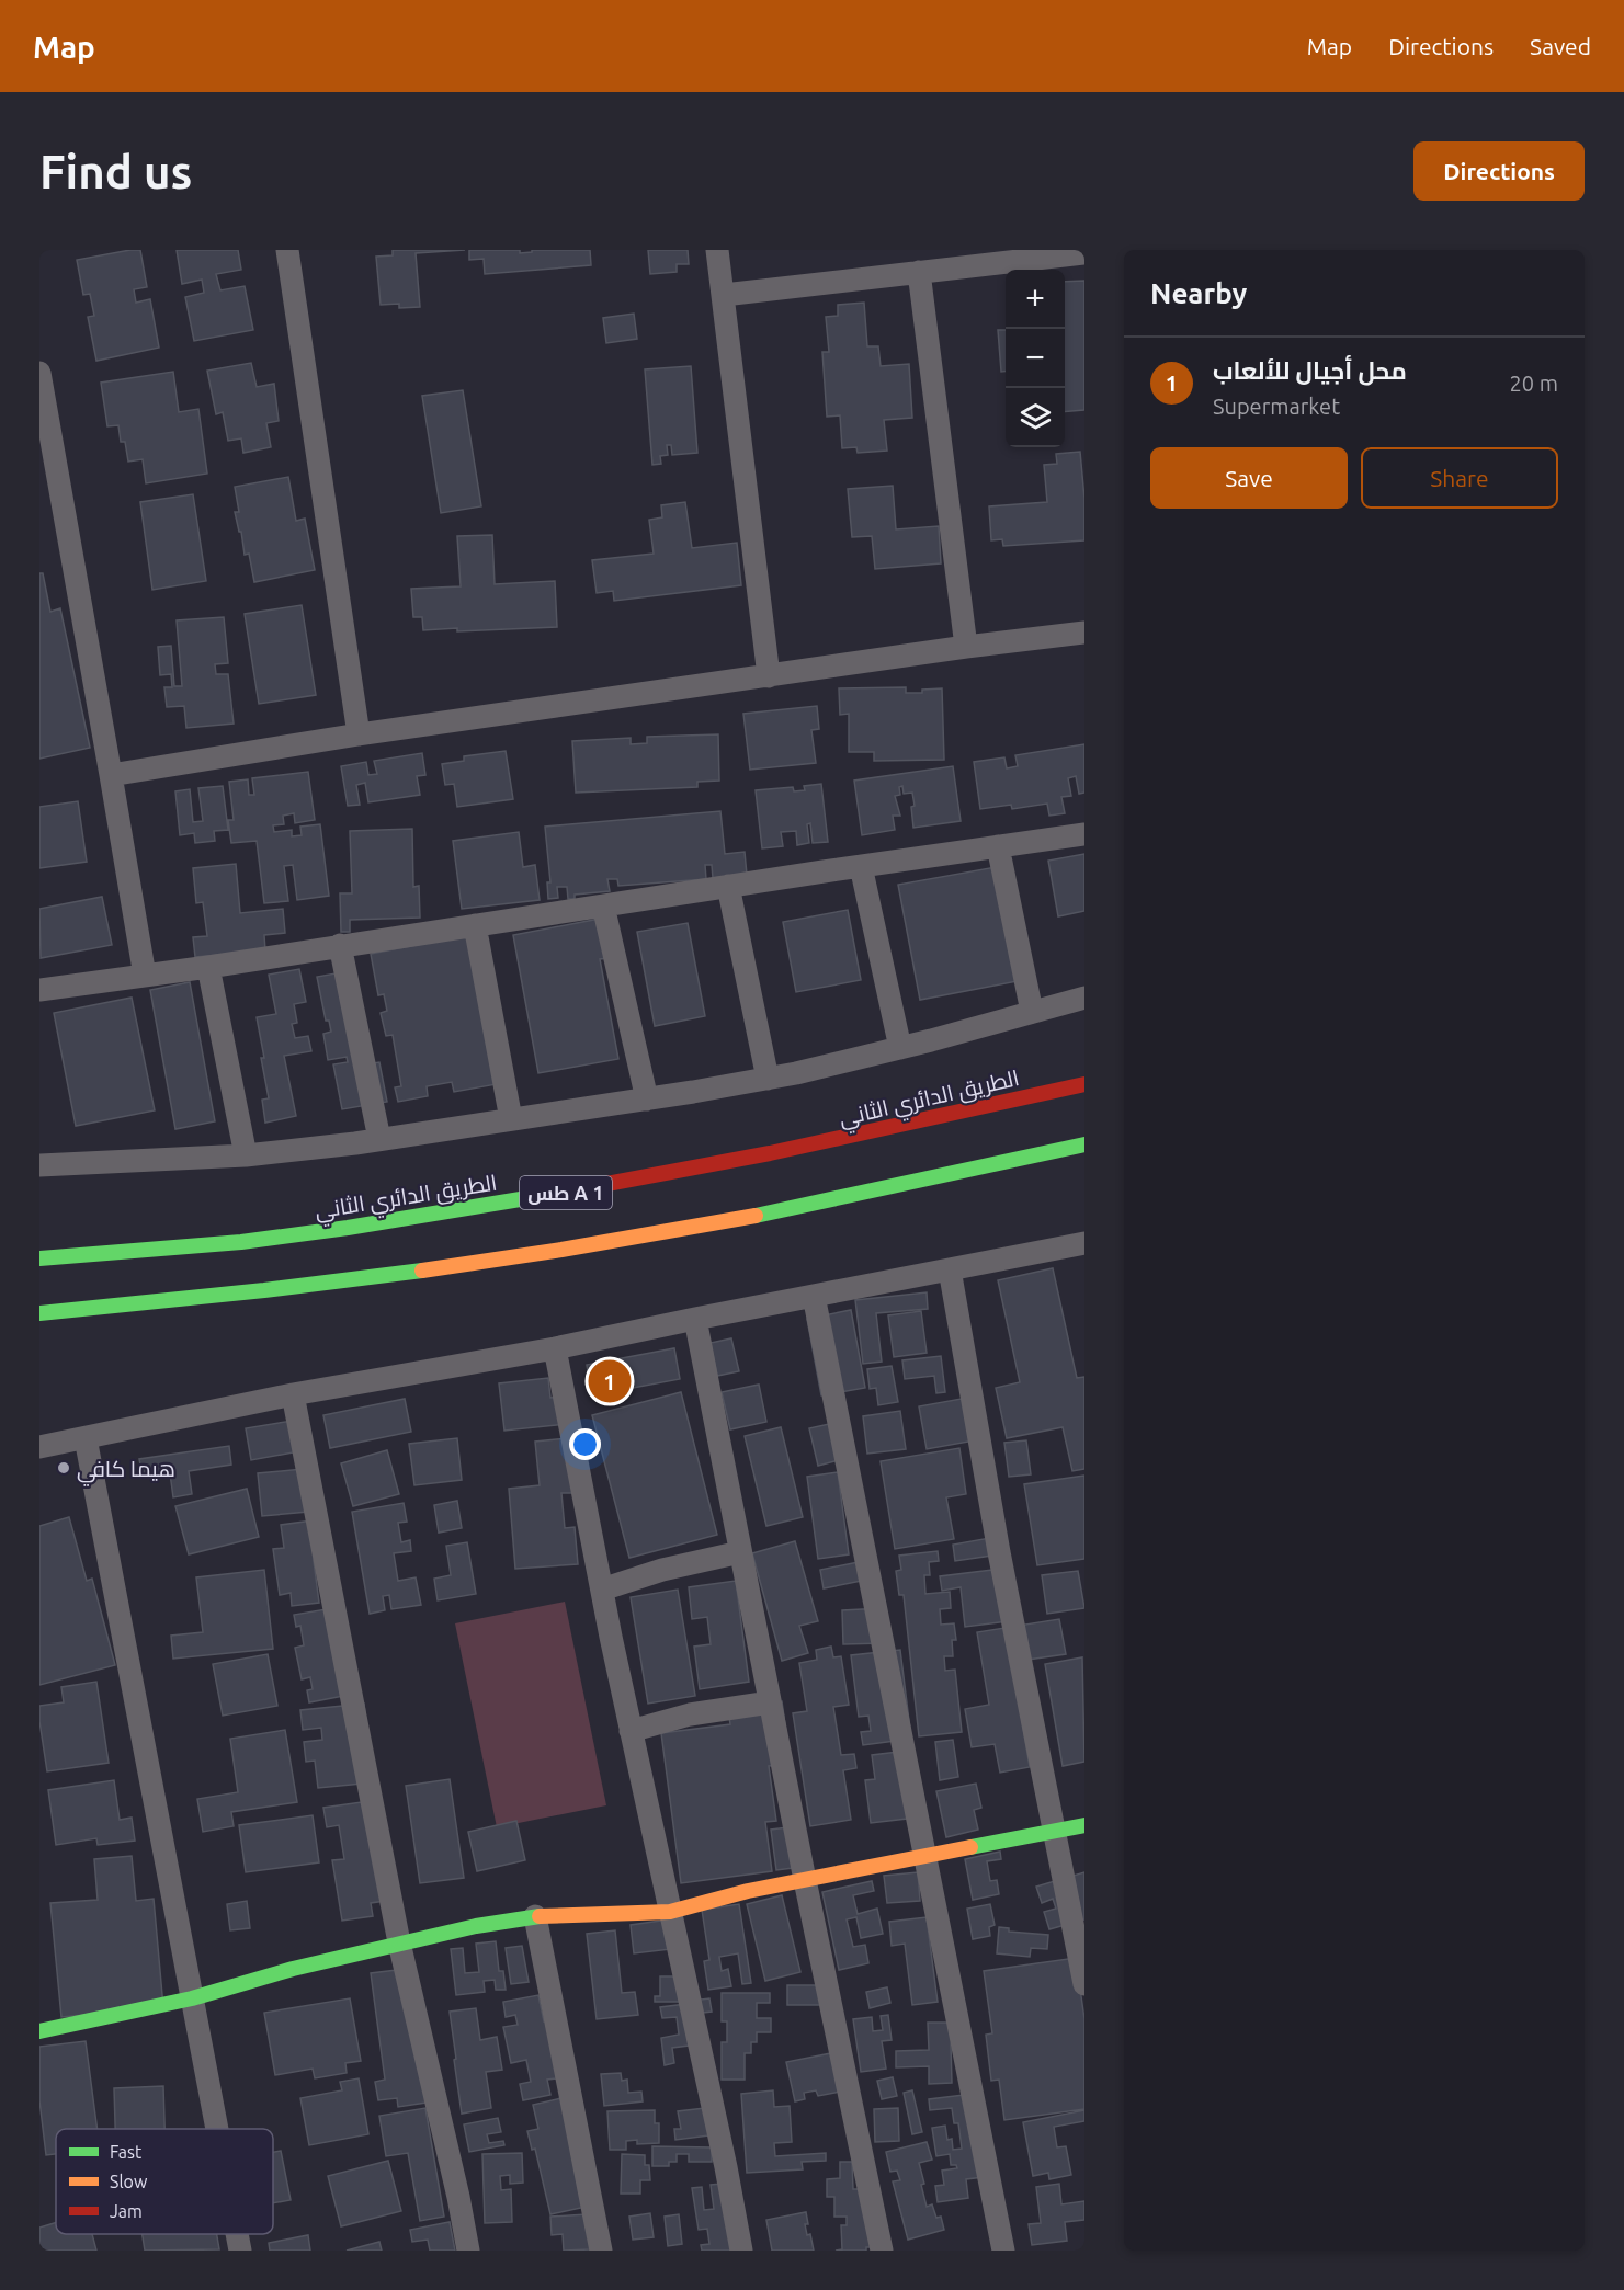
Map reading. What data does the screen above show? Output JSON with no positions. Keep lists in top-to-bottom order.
{
  "streets": {
    "main road": ["الطريق الدائري الثاني", "طس A 1"]
  },
  "places": ["هيما كافي"],
  "legend": ["Fast", "Slow", "Jam"],
  "page": {
    "header": "Map",
    "nav": ["Map", "Directions", "Saved"],
    "buttons": [
      "Directions",
      ["Save", "Share"]
    ],
    "title": "Find us",
    "heading": "Nearby",
    "map_buttons": ["+", "−"],
    "list": [
      {
        "mark": "1",
        "name": "محل أجيال للألعاب",
        "note": "Supermarket",
        "value": "20 m"
      }
    ],
    "pins": "1"
  }
}
